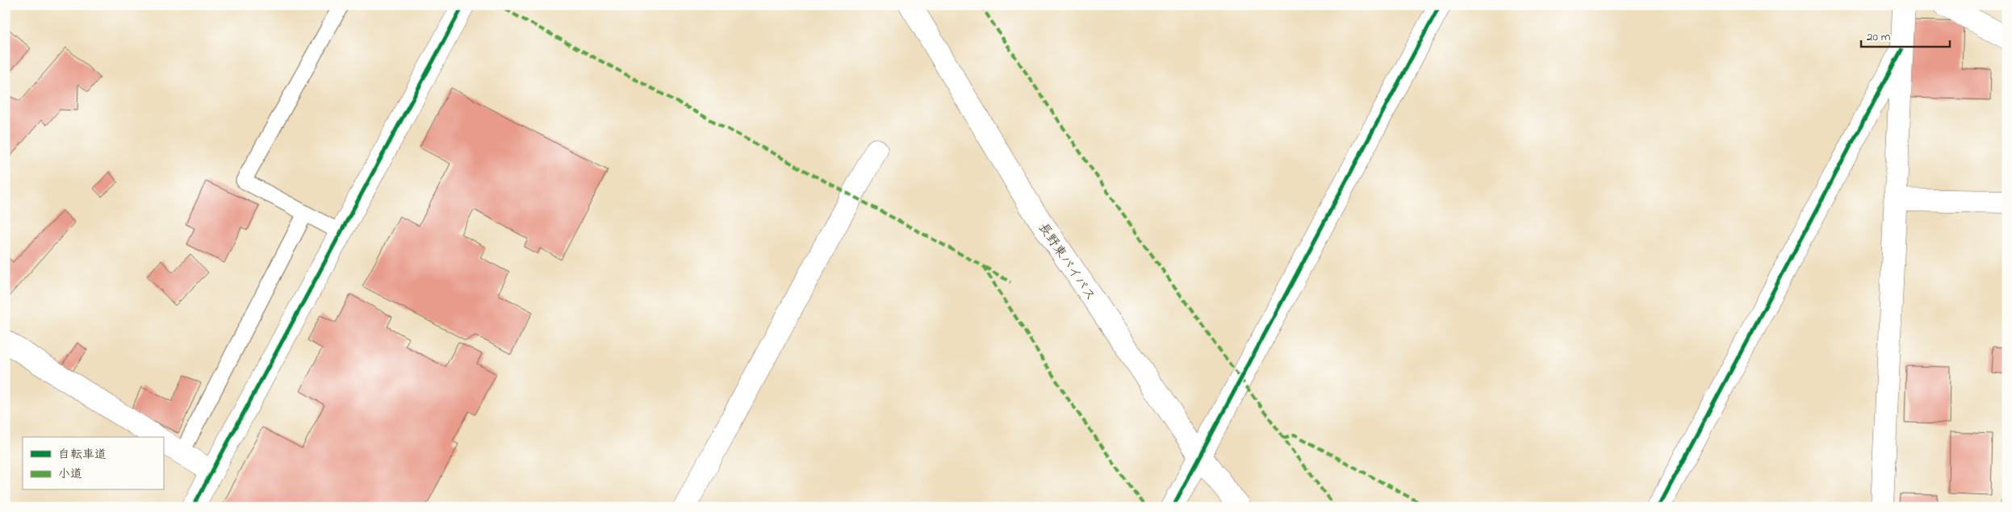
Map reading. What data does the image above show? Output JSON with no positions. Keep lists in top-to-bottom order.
{
  "streets": {
    "main road": ["長野東バイパス"]
  },
  "legend": ["自転車道", "小道"],
  "scale_bar": "20 m"
}
